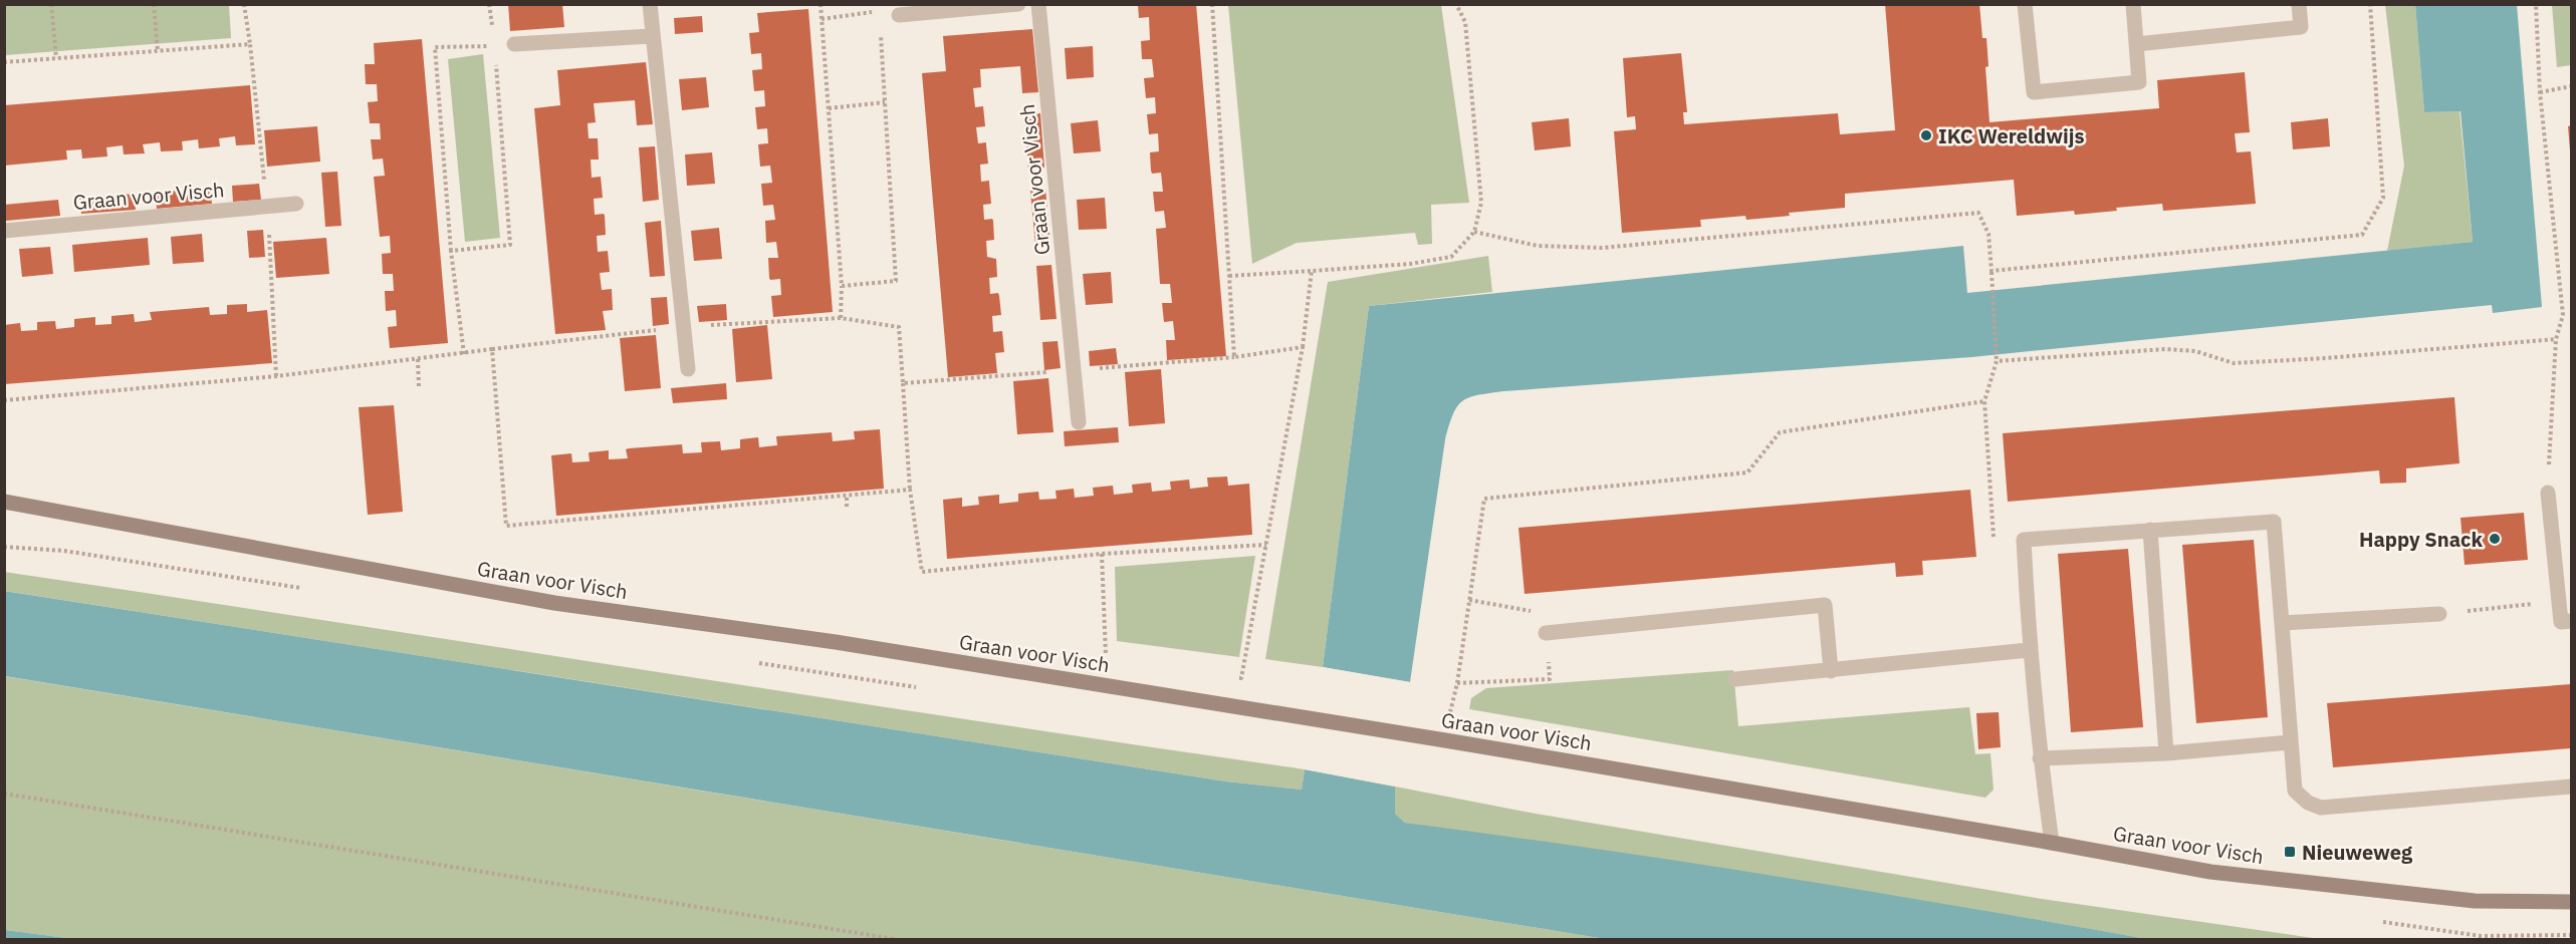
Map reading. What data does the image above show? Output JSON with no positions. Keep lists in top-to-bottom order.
{
  "streets": {
    "street": ["Graan voor Visch"]
  },
  "places": {
    "other": ["IKC Wereldwijs", "Happy Snack"],
    "transit": ["Nieuweweg"]
  }
}
